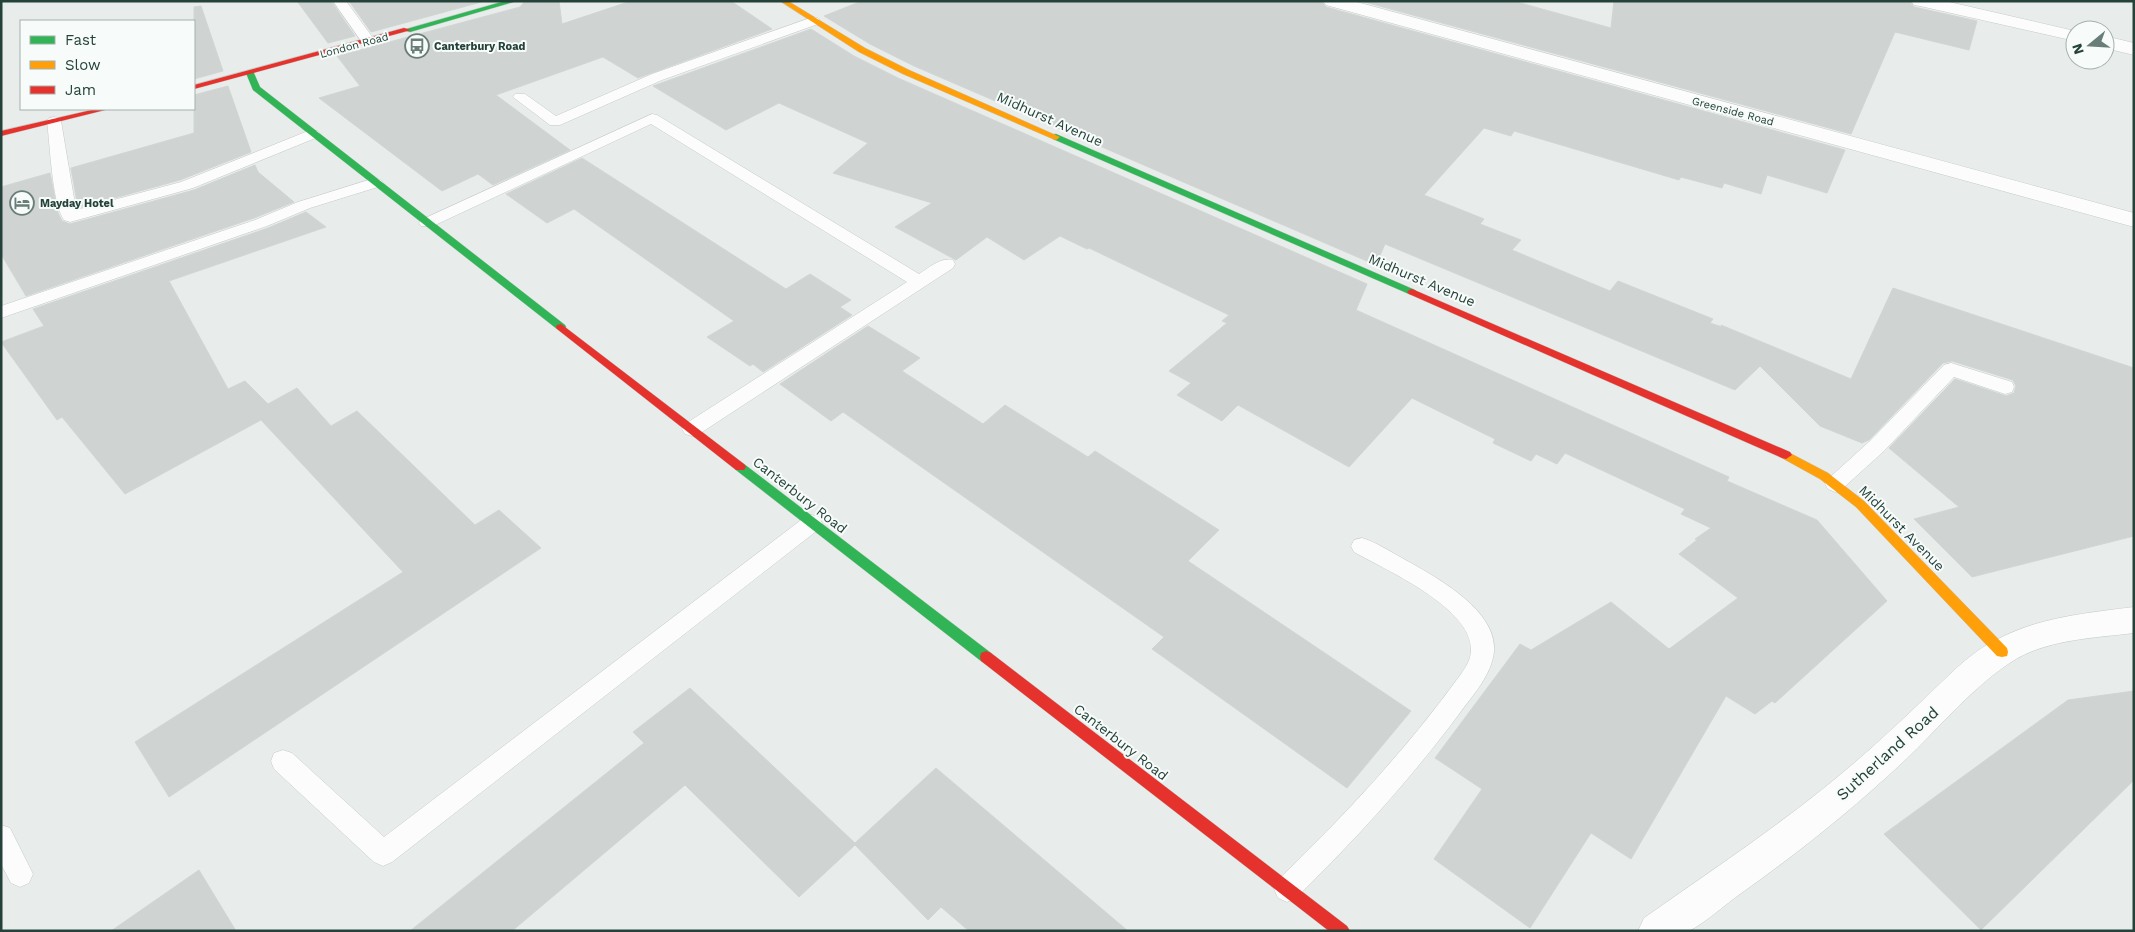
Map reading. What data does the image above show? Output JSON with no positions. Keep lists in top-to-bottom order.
{
  "streets": {
    "street": [
      "London Road",
      "Greenside Road",
      "Midhurst Avenue",
      "Canterbury Road",
      "Sutherland Road"
    ]
  },
  "crossings": [
    ["London Road", "Canterbury Road"],
    ["Midhurst Avenue", "Sutherland Road"]
  ],
  "places": {
    "bus stop": ["Canterbury Road"],
    "hotel": ["Mayday Hotel"]
  },
  "legend": ["Fast", "Slow", "Jam"],
  "north": "left"
}
